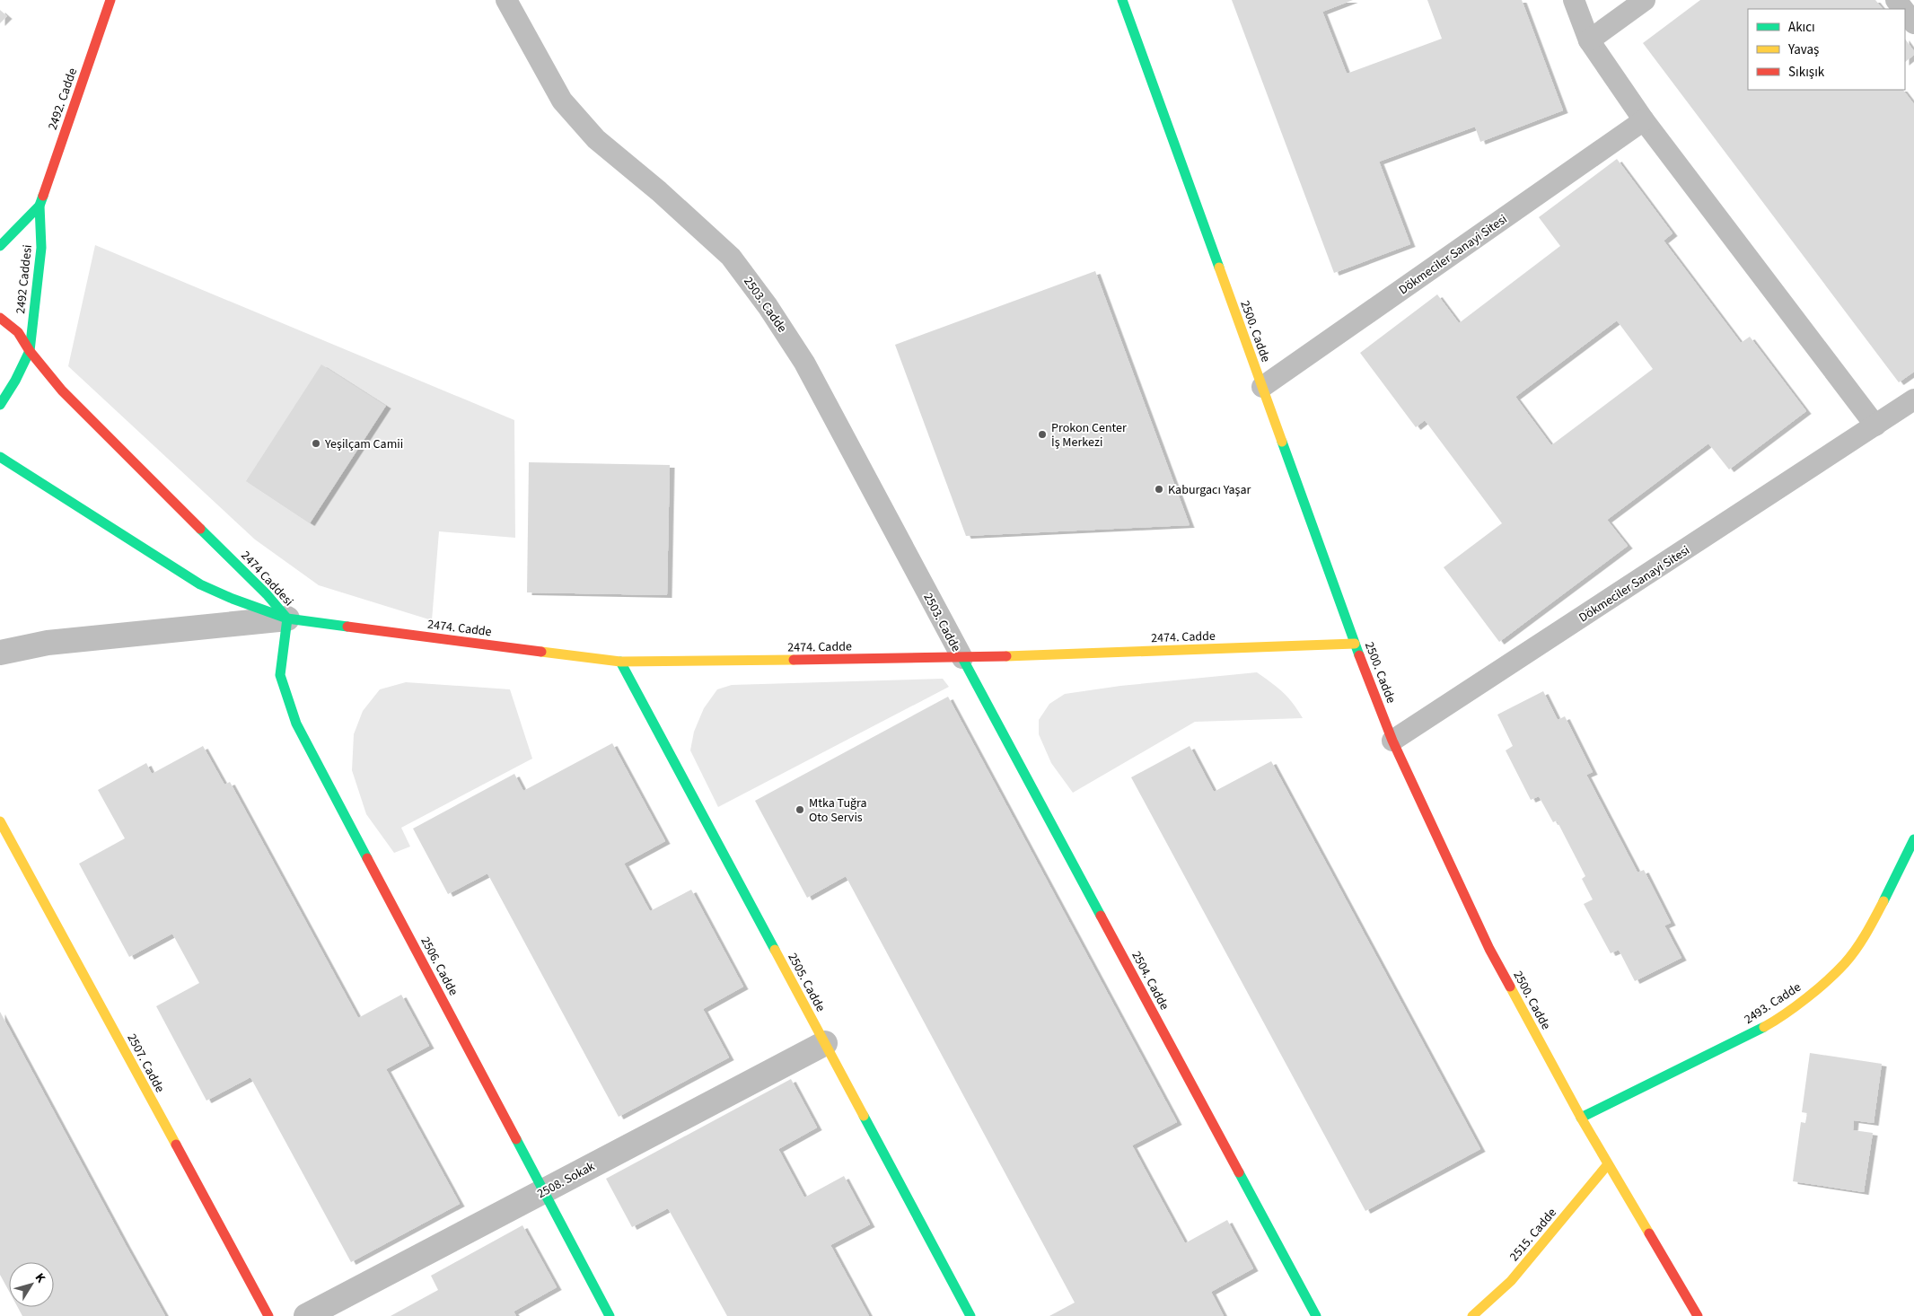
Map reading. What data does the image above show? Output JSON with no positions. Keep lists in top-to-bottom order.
{
  "streets": {
    "street": [
      "2492. Cadde",
      "2492 Caddesi",
      "2500. Cadde",
      "2474 Caddesi",
      "2474. Cadde",
      "2506. Cadde",
      "2504. Cadde",
      "2505. Cadde",
      "2493. Cadde",
      "2507. Cadde",
      "2508. Sokak",
      "2515. Cadde"
    ],
    "lane": ["Dökmeciler Sanayi Sitesi", "2503. Cadde"]
  },
  "crossings": [
    ["2492. Cadde", "2492 Caddesi"],
    ["Dökmeciler Sanayi Sitesi", "2500. Cadde"],
    ["2492 Caddesi", "2474 Caddesi"],
    ["2503. Cadde", "2474. Cadde"],
    ["2503. Cadde", "2504. Cadde"],
    ["2500. Cadde", "2474. Cadde"],
    ["2500. Cadde", "2493. Cadde"],
    ["2500. Cadde", "2515. Cadde"],
    ["2474 Caddesi", "2474. Cadde"],
    ["2474 Caddesi", "2506. Cadde"],
    ["2474. Cadde", "2506. Cadde"],
    ["2474. Cadde", "2504. Cadde"],
    ["2474. Cadde", "2505. Cadde"],
    ["2506. Cadde", "2508. Sokak"],
    ["2505. Cadde", "2508. Sokak"]
  ],
  "places": [
    "Prokon Center İş Merkezi",
    "Yeşilçam Camii",
    "Kaburgacı Yaşar",
    "Mtka Tuğra Oto Servis"
  ],
  "legend": ["Akıcı", "Yavaş", "Sıkışık"],
  "north": "top right"
}
